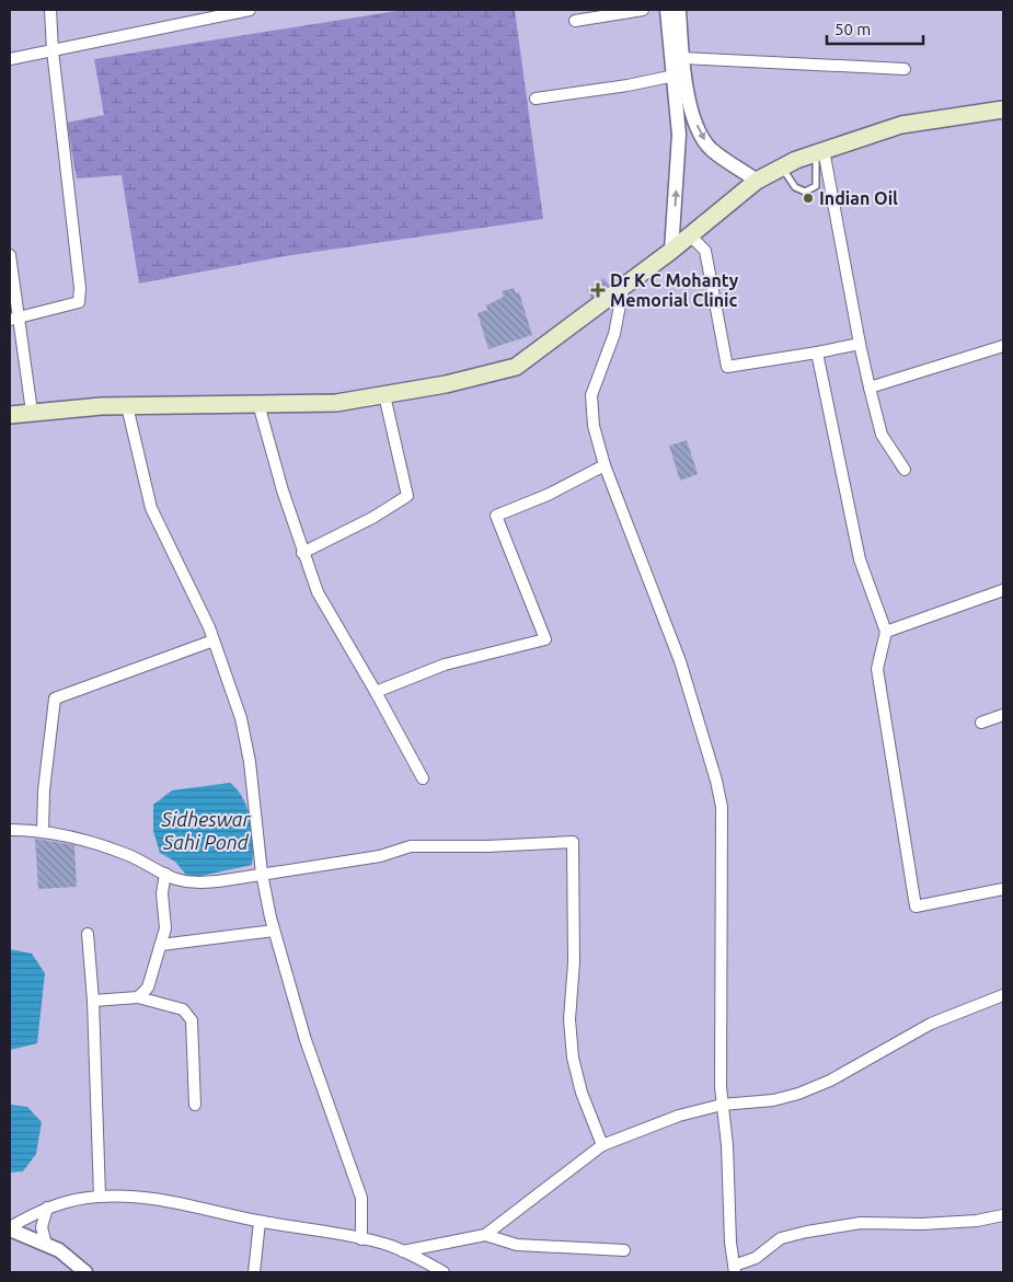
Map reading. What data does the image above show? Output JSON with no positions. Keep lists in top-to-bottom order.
{
  "water": ["Sidheswar Sahi Pond"],
  "places": {
    "other": ["Indian Oil"],
    "health": ["Dr K C Mohanty Memorial Clinic"]
  },
  "scale_bar": "50 m"
}
